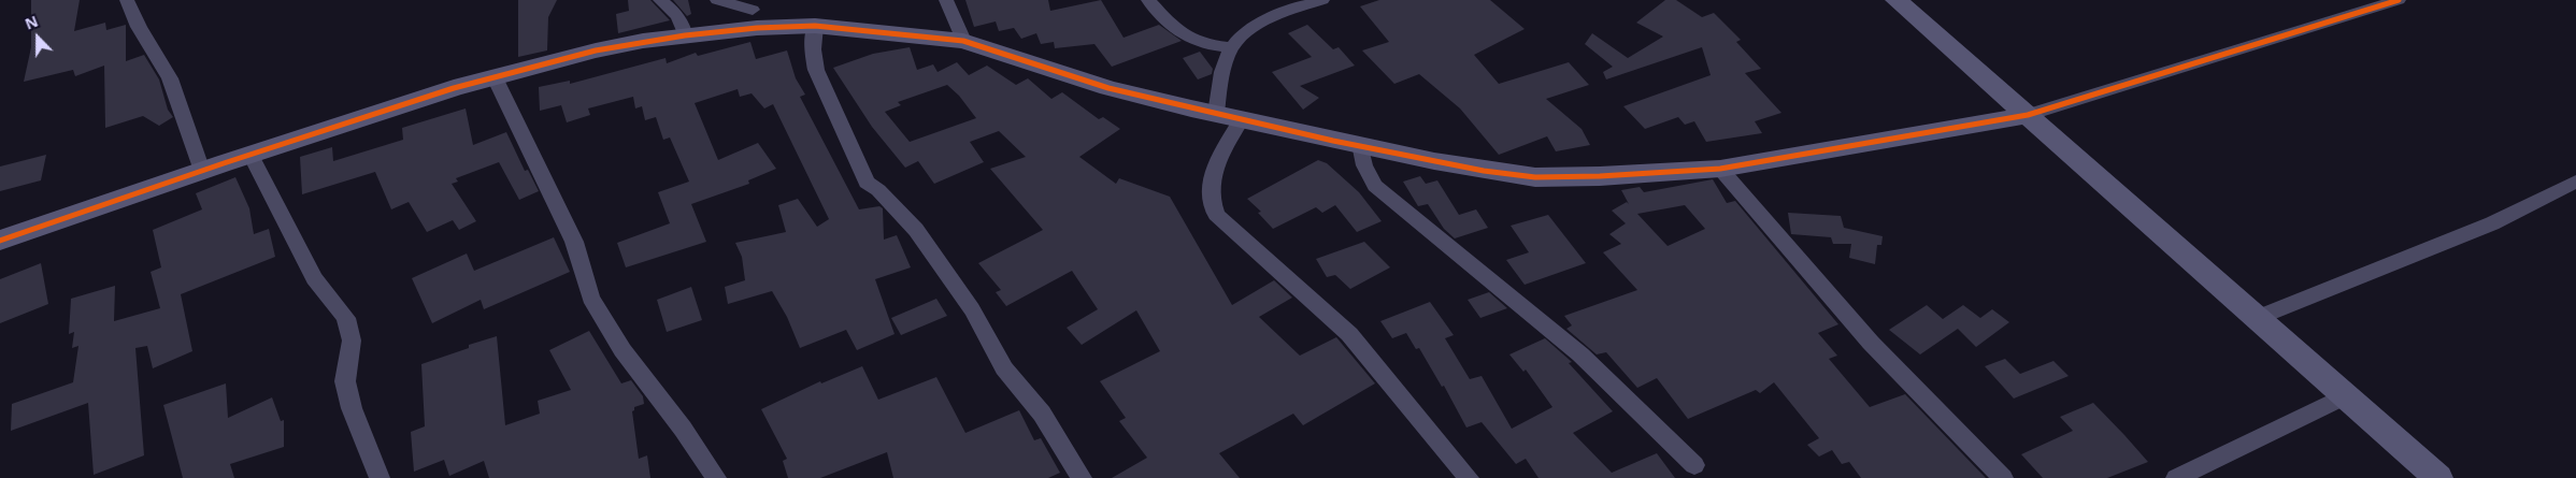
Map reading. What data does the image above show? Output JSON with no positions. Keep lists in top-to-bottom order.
{
  "north": "top"
}
